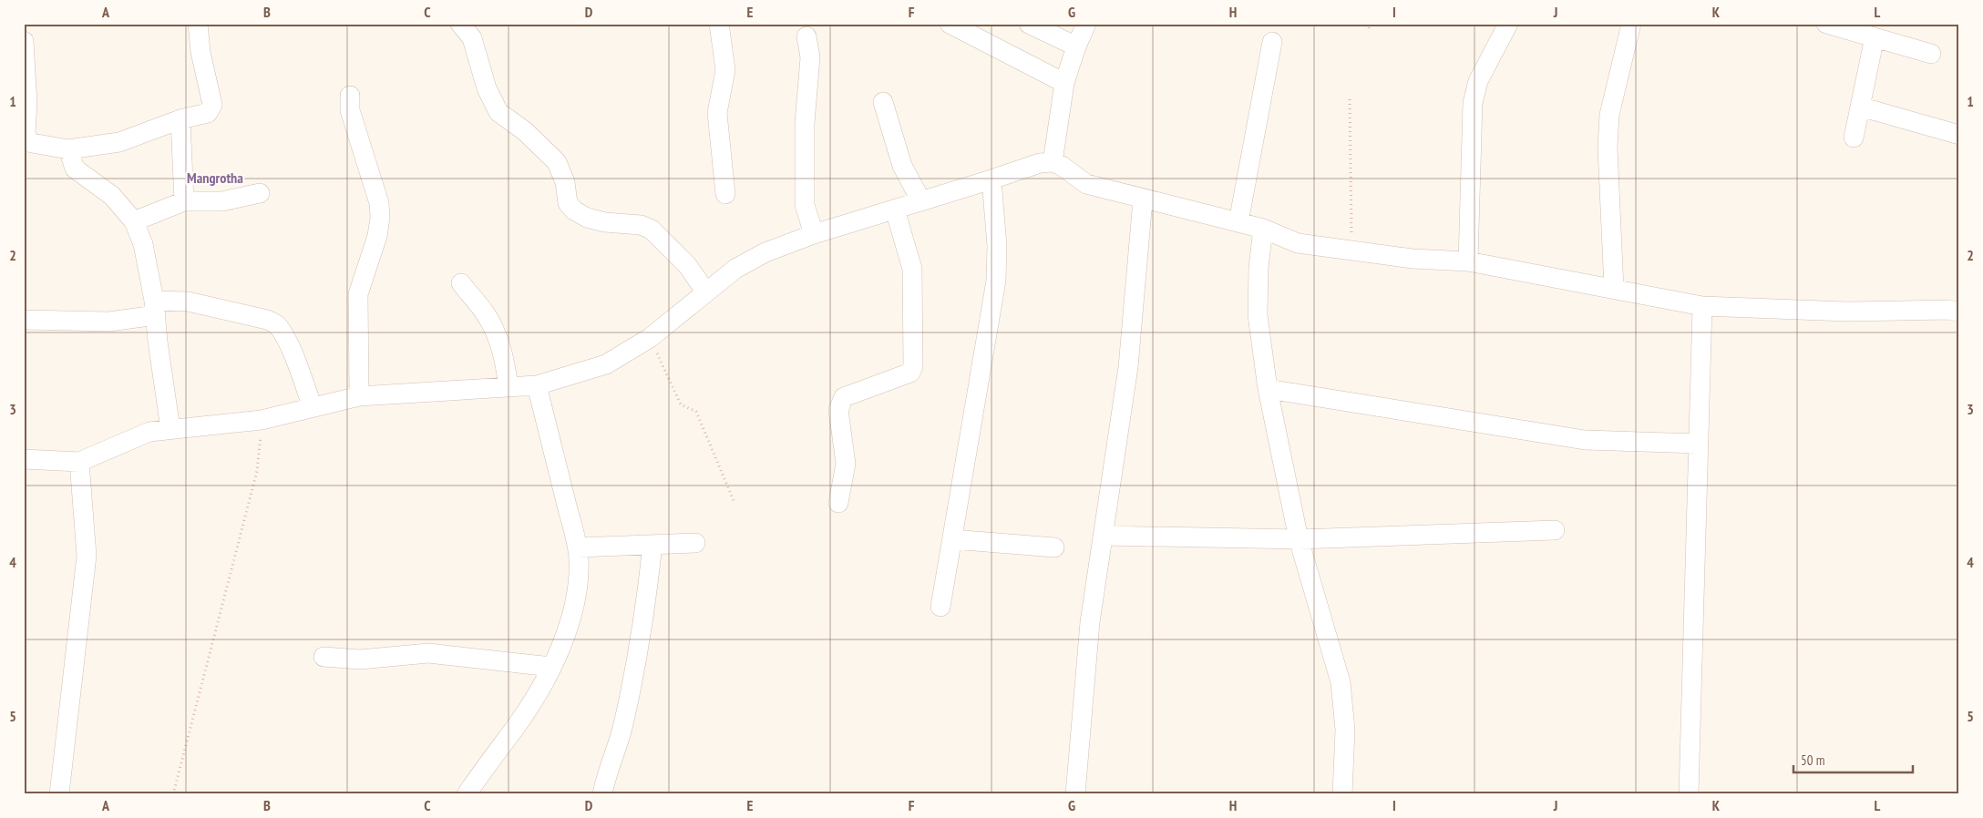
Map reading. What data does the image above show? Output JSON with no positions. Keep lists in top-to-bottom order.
{
  "districts": ["Mangrotha"],
  "scale_bar": "50 m",
  "grid": {
    "columns": [
      "A",
      "B",
      "C",
      "D",
      "E",
      "F",
      "G",
      "H",
      "I",
      "J",
      "K",
      "L"
    ],
    "rows": [
      "1",
      "2",
      "3",
      "4",
      "5"
    ]
  }
}
